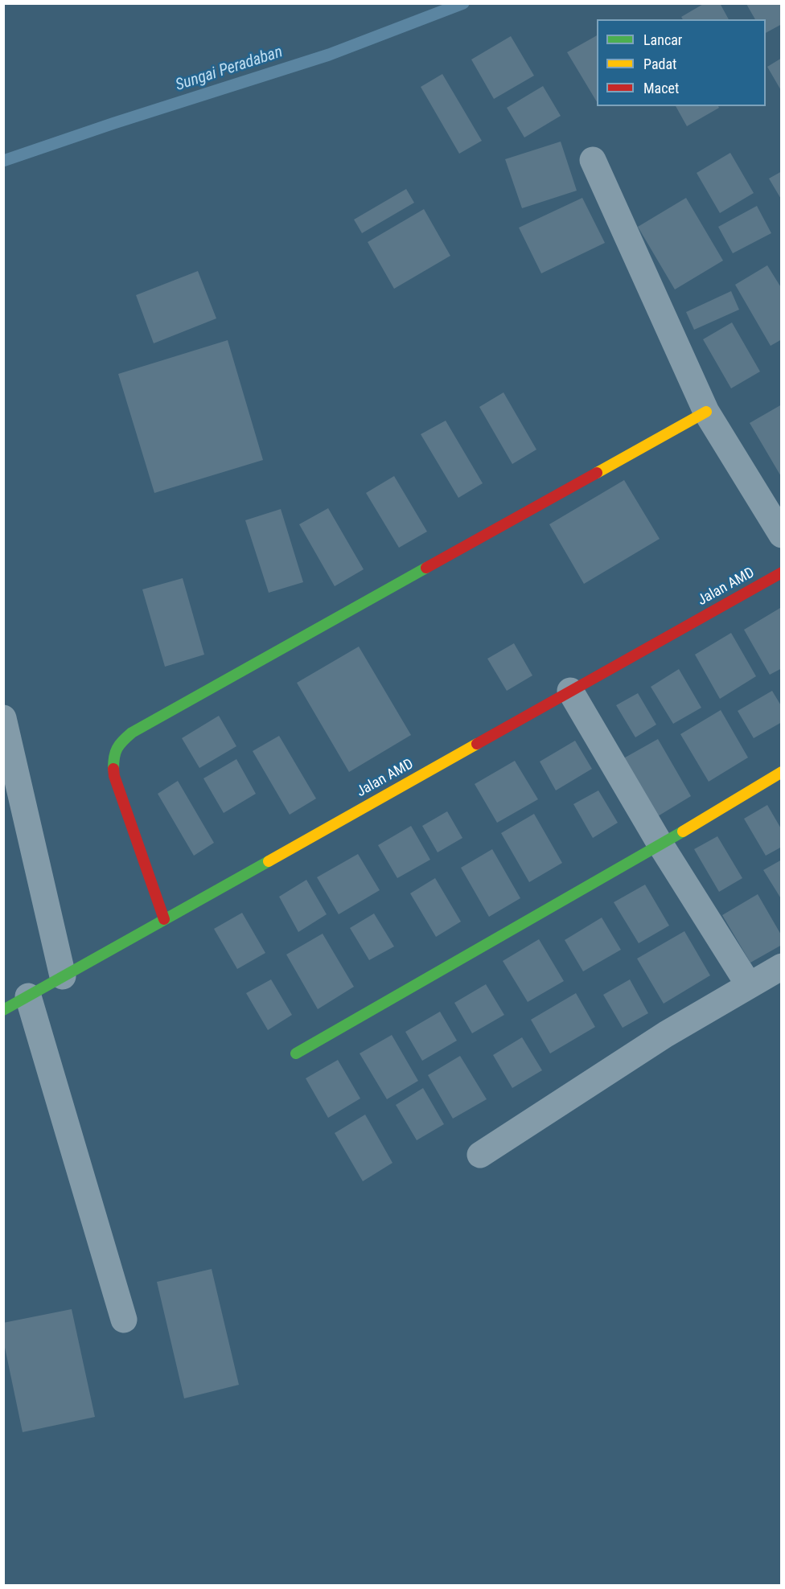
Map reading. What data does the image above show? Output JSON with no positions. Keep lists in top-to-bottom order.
{
  "streets": {
    "street": ["Jalan AMD"]
  },
  "water": ["Sungai Peradaban"],
  "legend": ["Lancar", "Padat", "Macet"]
}
